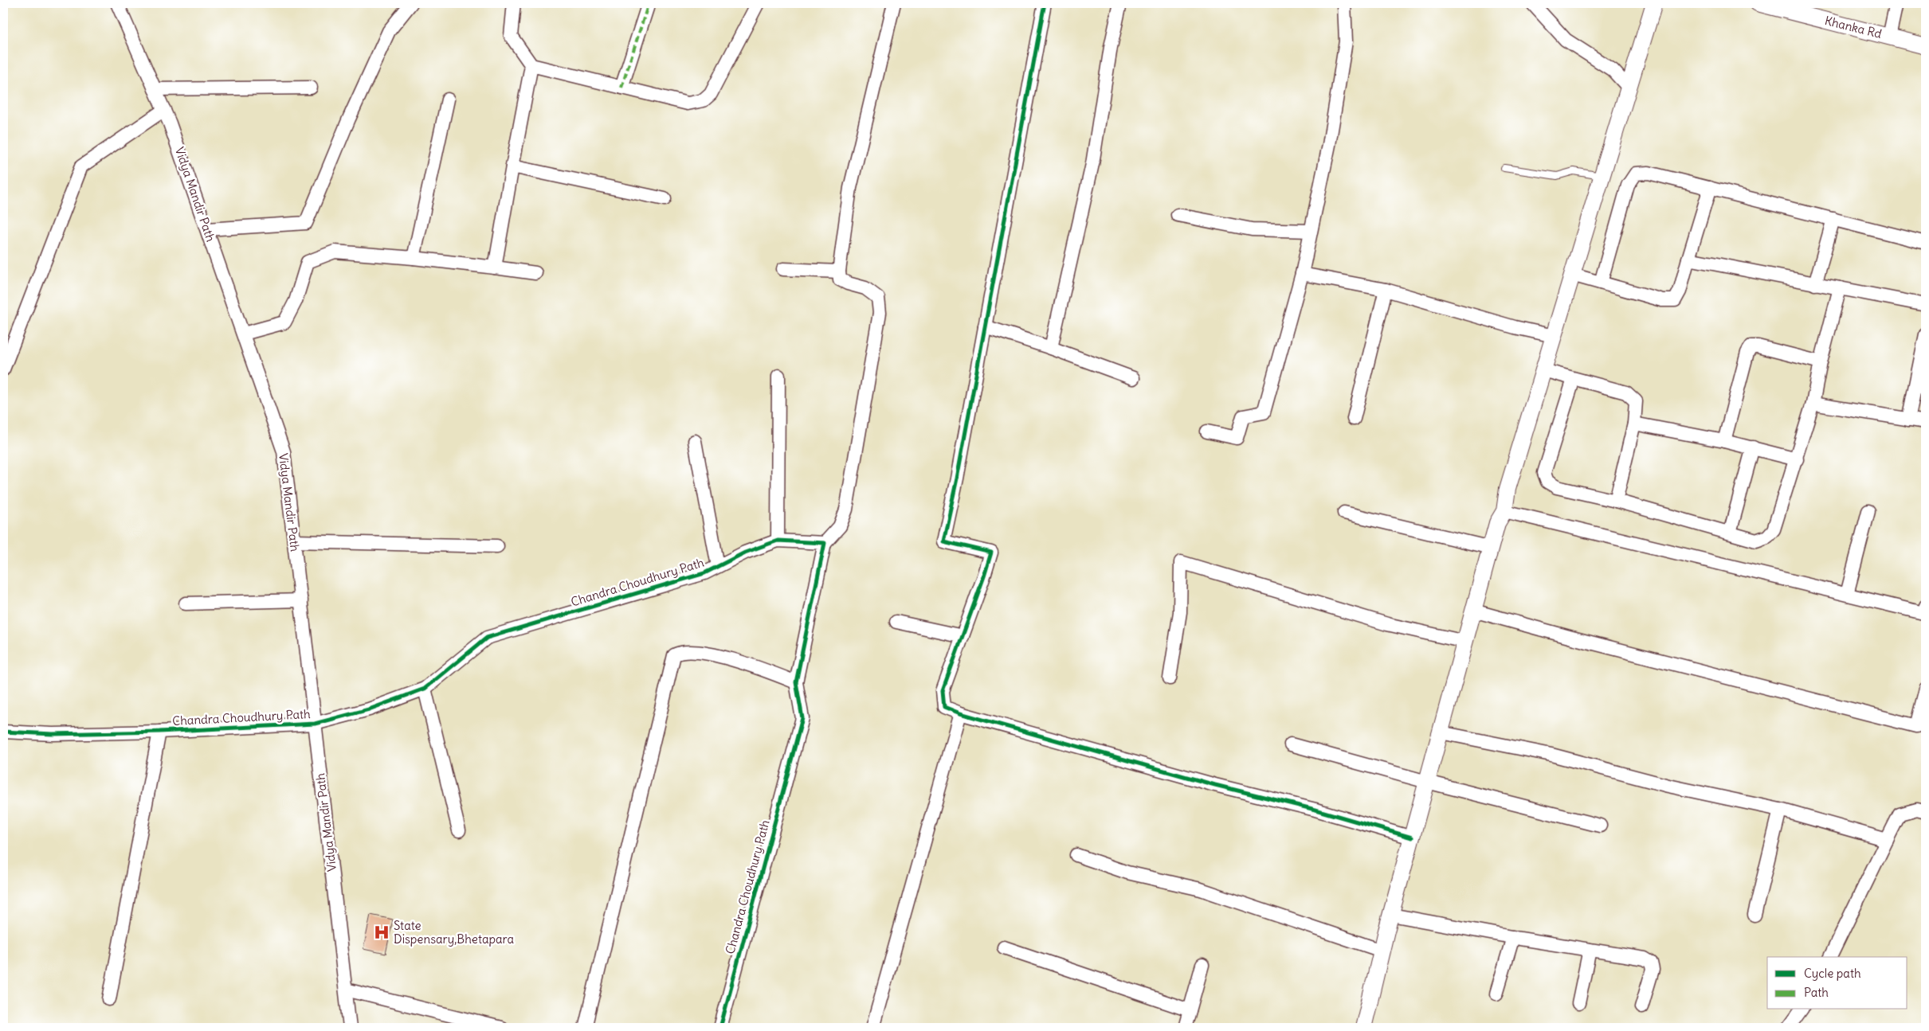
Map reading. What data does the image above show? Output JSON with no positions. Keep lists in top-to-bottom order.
{
  "streets": {
    "street": ["Khanka Rd", "Vidya Mandir Path", "Chandra Choudhury Path"]
  },
  "crossings": [
    ["Vidya Mandir Path", "Chandra Choudhury Path"]
  ],
  "places": {
    "hospital": ["State Dispensary,Bhetapara"]
  },
  "legend": ["Cycle path", "Path"]
}
